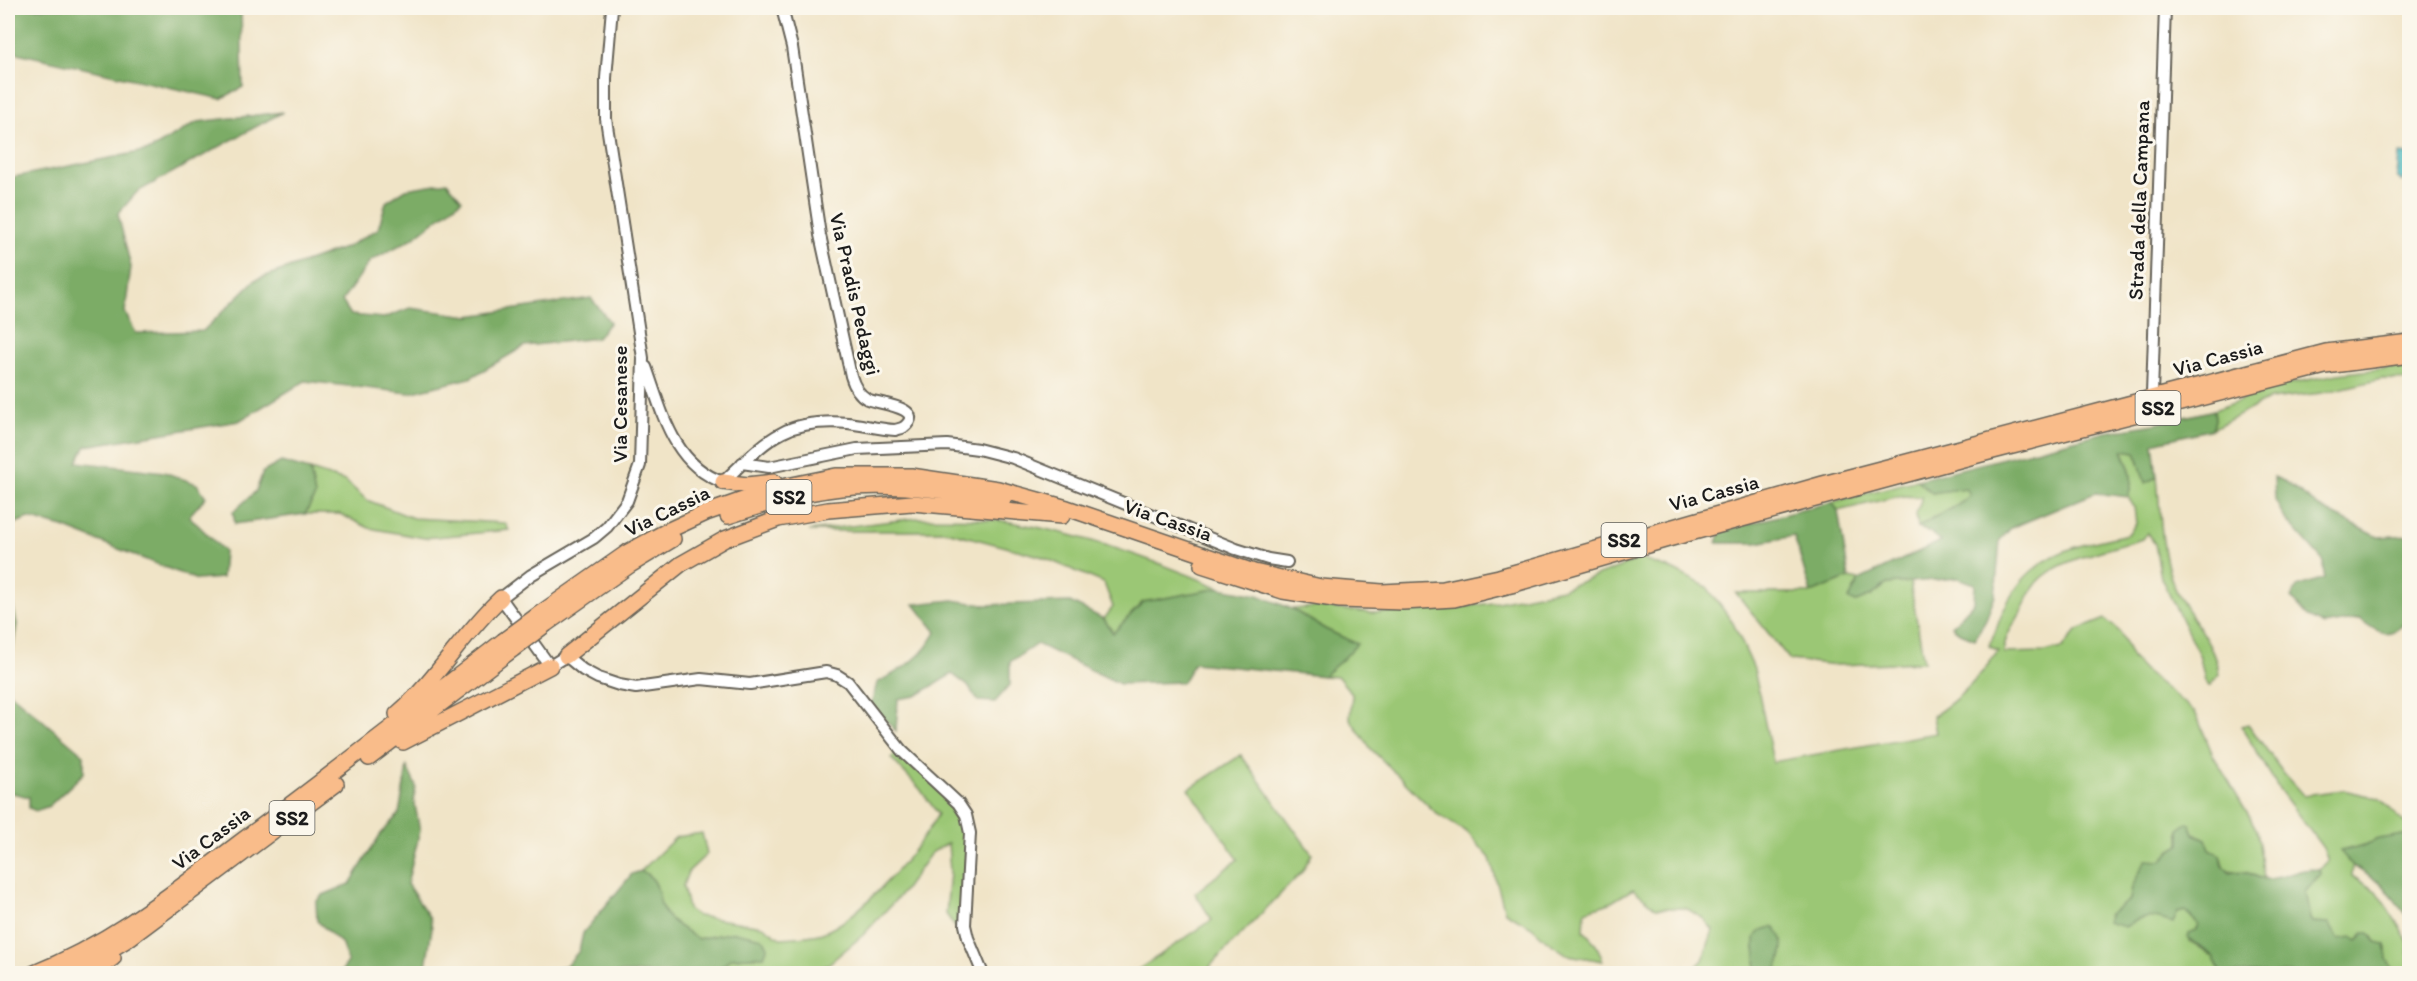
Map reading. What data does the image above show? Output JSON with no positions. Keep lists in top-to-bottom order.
{
  "streets": {
    "highway": ["Via Cassia", "SS2"],
    "street": ["Strada della Campana", "Via Pradis Pedaggi", "Via Cesanese"]
  }
}
